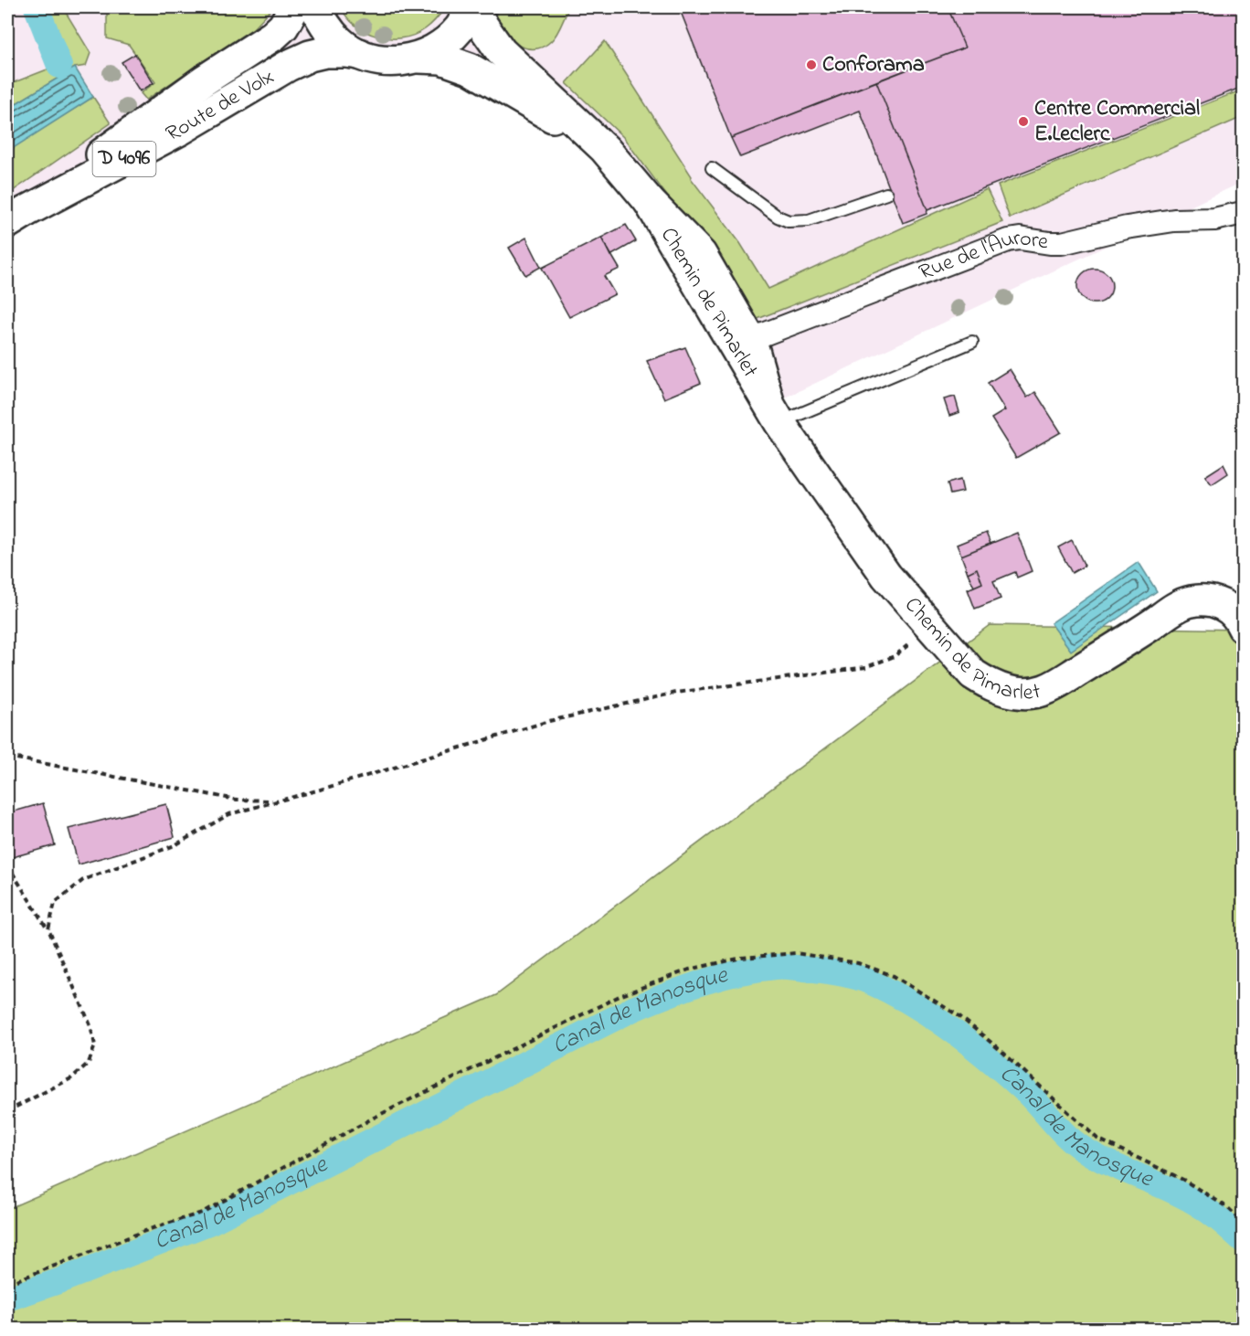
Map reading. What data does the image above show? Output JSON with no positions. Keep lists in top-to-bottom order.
{
  "streets": {
    "street": [
      "Route de Volx",
      "D 4096",
      "Rue de l'Aurore",
      "Chemin de Pimarlet"
    ]
  },
  "crossings": [
    ["Rue de l'Aurore", "Chemin de Pimarlet"]
  ],
  "water": ["Canal de Manosque"],
  "places": ["Conforama", "Centre Commercial E.Leclerc"]
}
